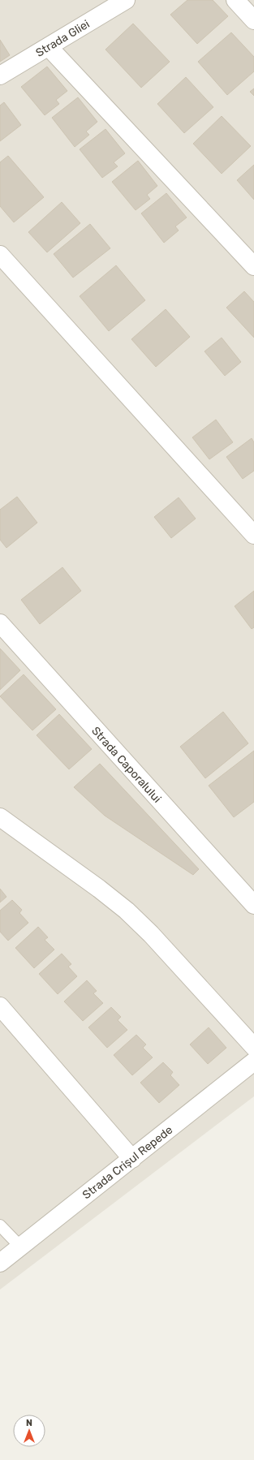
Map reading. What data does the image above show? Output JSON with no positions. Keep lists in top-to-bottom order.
{
  "streets": {
    "street": ["Strada Gliei", "Strada Caporalului", "Strada Crișul Repede"]
  },
  "north": "top"
}
